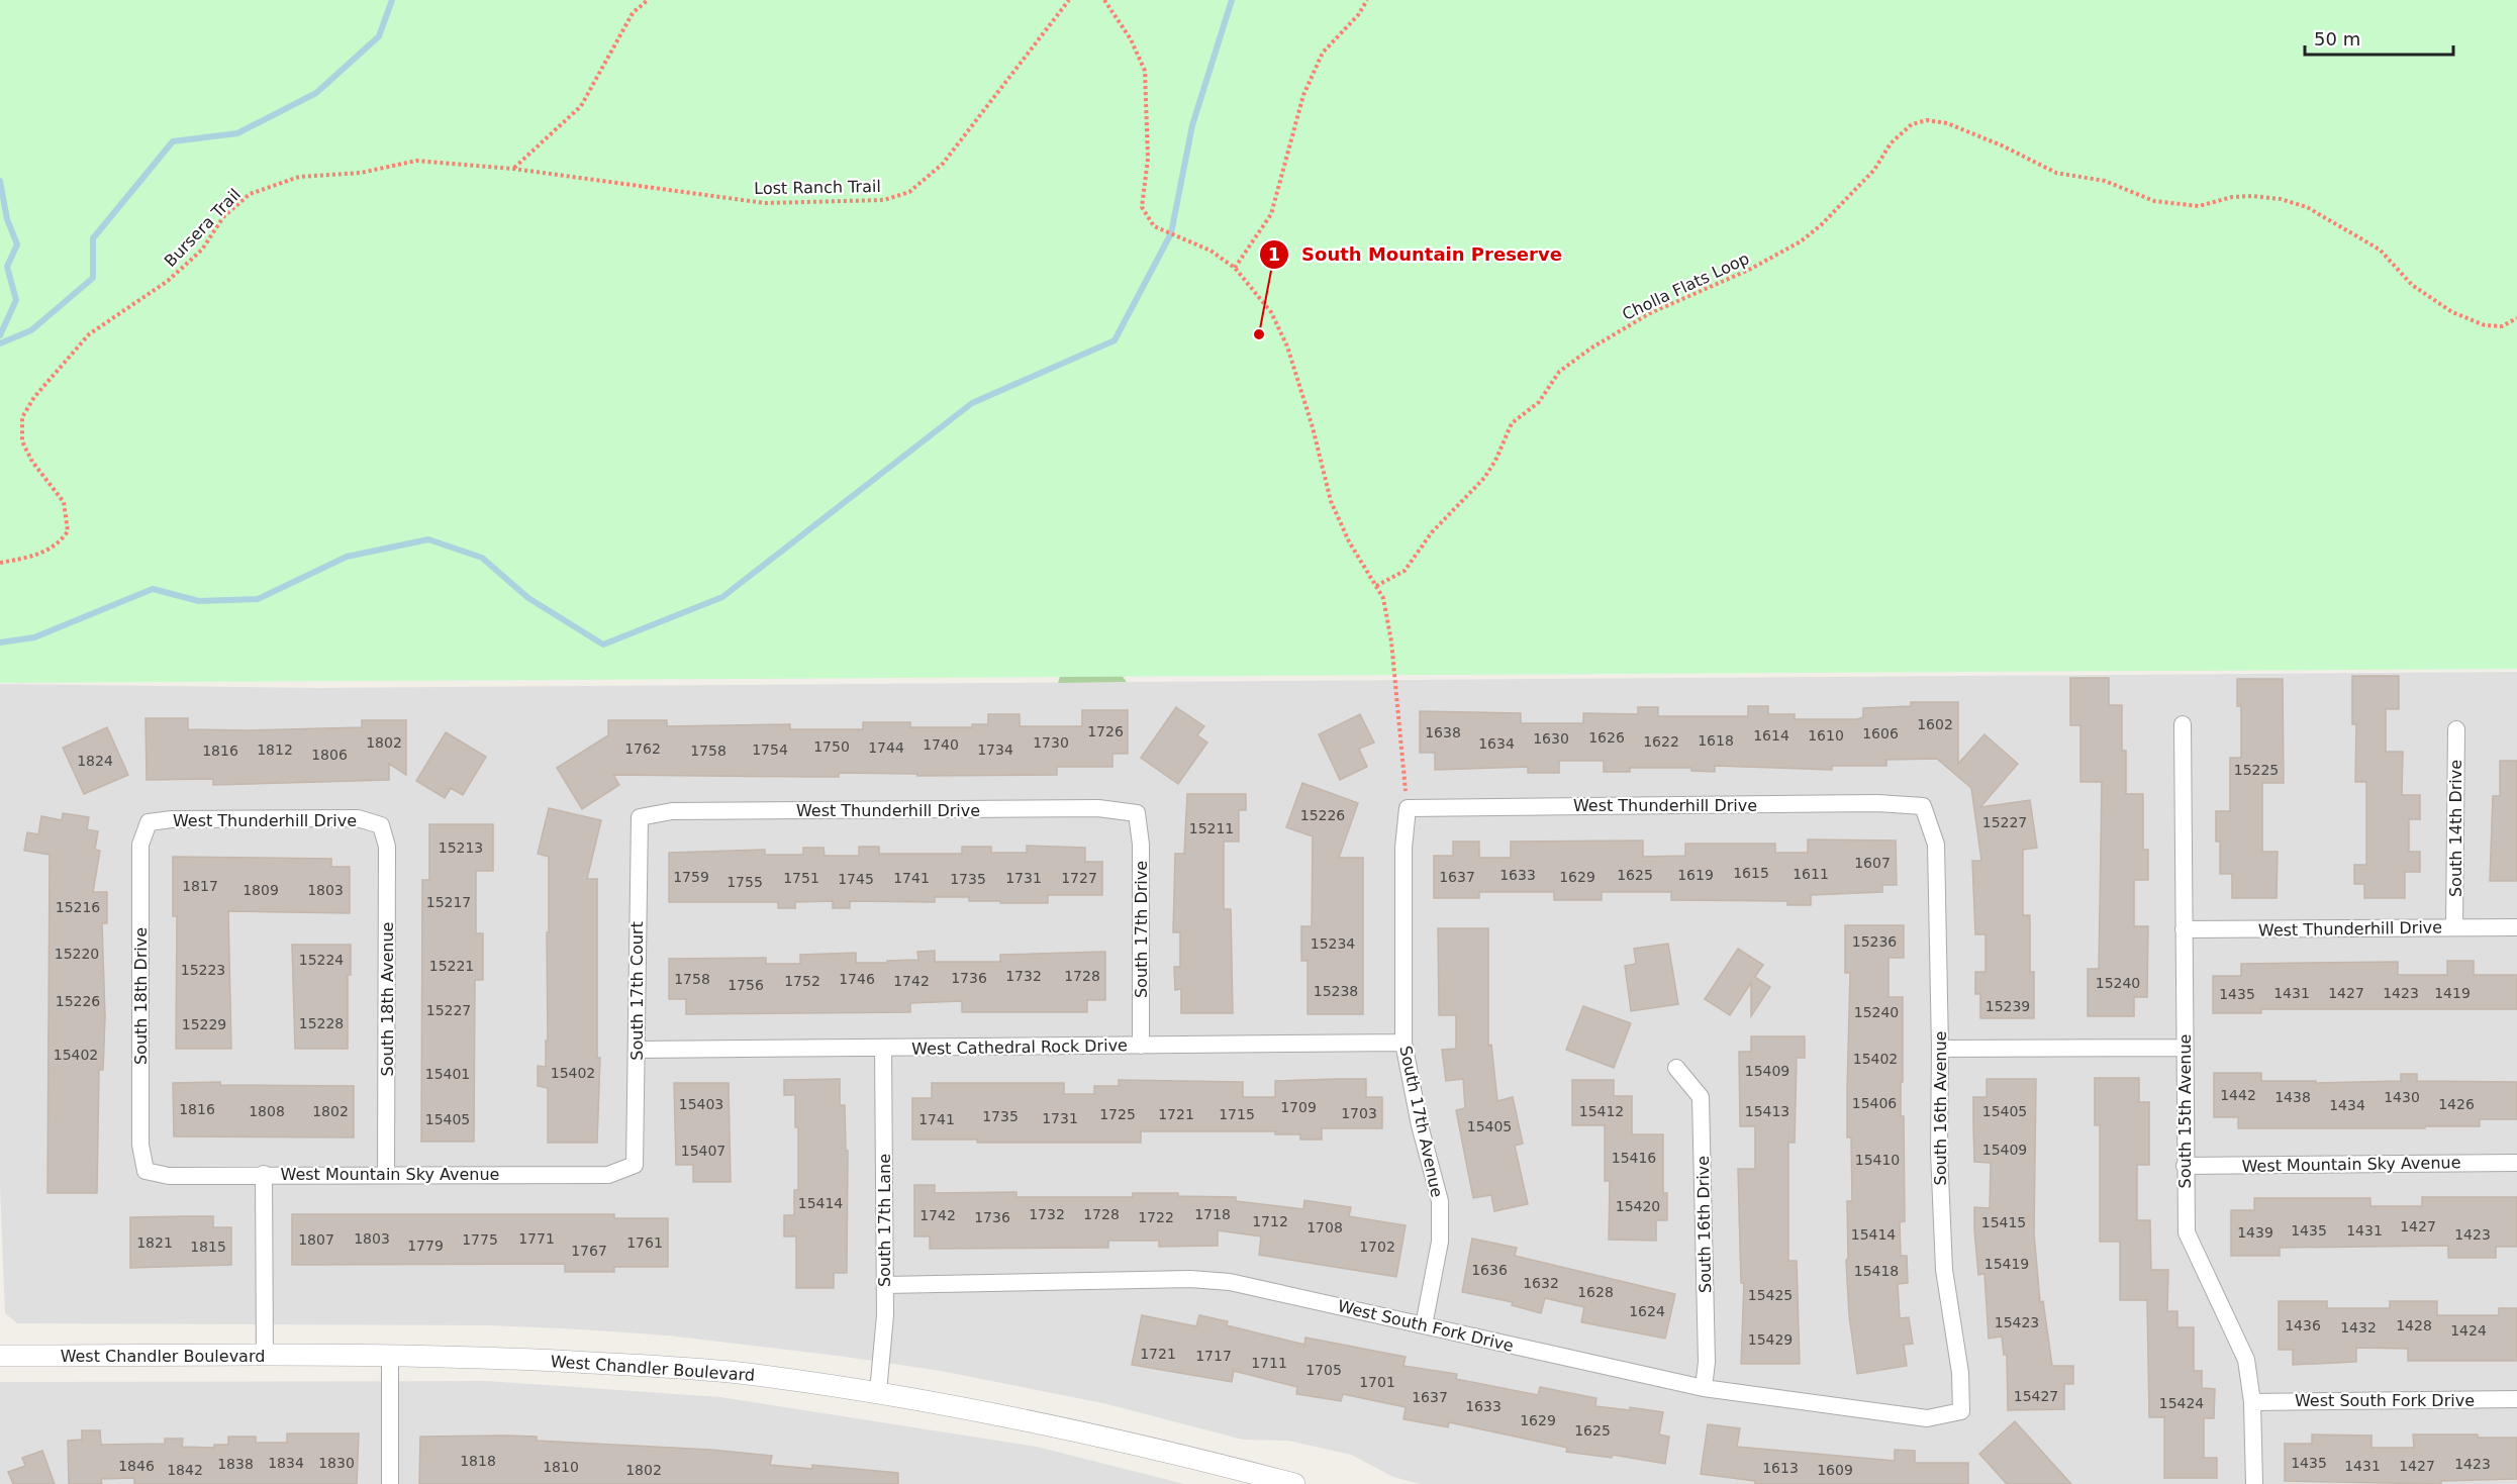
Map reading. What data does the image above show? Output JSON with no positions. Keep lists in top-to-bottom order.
{
  "streets": {
    "street": [
      "West Thunderhill Drive",
      "South 14th Drive",
      "South 17th Drive",
      "South 17th Court",
      "South 18th Drive",
      "South 18th Avenue",
      "West Cathedral Rock Drive",
      "South 16th Avenue",
      "South 15th Avenue",
      "South 17th Avenue",
      "West Mountain Sky Avenue",
      "South 17th Lane",
      "South 16th Drive",
      "West South Fork Drive",
      "West Chandler Boulevard"
    ],
    "path": ["Lost Ranch Trail", "Bursera Trail", "Cholla Flats Loop"]
  },
  "crossings": [
    ["Lost Ranch Trail", "Bursera Trail"],
    ["West Thunderhill Drive", "South 14th Drive"],
    ["West Thunderhill Drive", "South 17th Drive"],
    ["West Thunderhill Drive", "South 17th Court"],
    ["West Thunderhill Drive", "South 18th Drive"],
    ["West Thunderhill Drive", "South 18th Avenue"],
    ["West Thunderhill Drive", "South 16th Avenue"],
    ["West Thunderhill Drive", "South 15th Avenue"],
    ["West Thunderhill Drive", "South 17th Avenue"],
    ["South 17th Drive", "West Cathedral Rock Drive"],
    ["South 17th Court", "West Cathedral Rock Drive"],
    ["South 17th Court", "West Mountain Sky Avenue"],
    ["South 18th Drive", "West Mountain Sky Avenue"],
    ["South 18th Avenue", "West Mountain Sky Avenue"],
    ["West Cathedral Rock Drive", "South 17th Avenue"],
    ["West Cathedral Rock Drive", "South 17th Lane"],
    ["South 16th Avenue", "West South Fork Drive"],
    ["South 15th Avenue", "West Mountain Sky Avenue"],
    ["South 15th Avenue", "West South Fork Drive"],
    ["South 17th Avenue", "West South Fork Drive"],
    ["South 17th Lane", "West South Fork Drive"],
    ["South 17th Lane", "West Chandler Boulevard"],
    ["South 16th Drive", "West South Fork Drive"]
  ],
  "places": ["South Mountain Preserve"],
  "house_numbers": [
    "1602",
    "1726",
    "1638",
    "1606",
    "1614",
    "1610",
    "1626",
    "1630",
    "1618",
    "1622",
    "1802",
    "1730",
    "1634",
    "1740",
    "1750",
    "1744",
    "1762",
    "1812",
    "1754",
    "1734",
    "1816",
    "1758",
    "1806",
    "1824",
    "15225",
    "15226",
    "15227",
    "15211",
    "15213",
    "1607",
    "1615",
    "1611",
    "1633",
    "1625",
    "1619",
    "1759",
    "1637",
    "1629",
    "1751",
    "1741",
    "1731",
    "1727",
    "1745",
    "1735",
    "1755",
    "1817",
    "1809",
    "1803",
    "15217",
    "15216",
    "15236",
    "15234",
    "15220",
    "15224",
    "15221",
    "15223",
    "1732",
    "1728",
    "1736",
    "1758",
    "1746",
    "1752",
    "1742",
    "15240",
    "1756",
    "15238",
    "1431",
    "1427",
    "1423",
    "1419",
    "1435",
    "15226",
    "15239",
    "15227",
    "15240",
    "15228",
    "15229",
    "15402",
    "15402",
    "15409",
    "15402",
    "15401",
    "1442",
    "1438",
    "1430",
    "15406",
    "15403",
    "1426",
    "1434",
    "1709",
    "1816",
    "1808",
    "1802",
    "15412",
    "15413",
    "15405",
    "1703",
    "1725",
    "1721",
    "1715",
    "1735",
    "1731",
    "15405",
    "1741",
    "15405",
    "15409",
    "15407",
    "15416",
    "15410",
    "15414",
    "15420",
    "1732",
    "1728",
    "1718",
    "1742",
    "1736",
    "1722",
    "1712",
    "15415",
    "1427",
    "1708",
    "1435",
    "1431",
    "1439",
    "15414",
    "1423",
    "1803",
    "1771",
    "1807",
    "1775",
    "1821",
    "1761",
    "1779",
    "1815",
    "1702",
    "1767",
    "15419",
    "1636",
    "15418",
    "1632",
    "1628",
    "15425",
    "1624",
    "15423",
    "1436",
    "1428",
    "1432",
    "1424",
    "15429",
    "1721",
    "1717",
    "1711",
    "1705",
    "1701",
    "15427",
    "1637",
    "15424",
    "1633",
    "1629",
    "1625",
    "1818",
    "1834",
    "1830",
    "1435",
    "1838",
    "1423",
    "1846",
    "1431",
    "1427",
    "1810",
    "1613",
    "1842",
    "1802",
    "1609"
  ],
  "scale_bar": "50 m"
}
